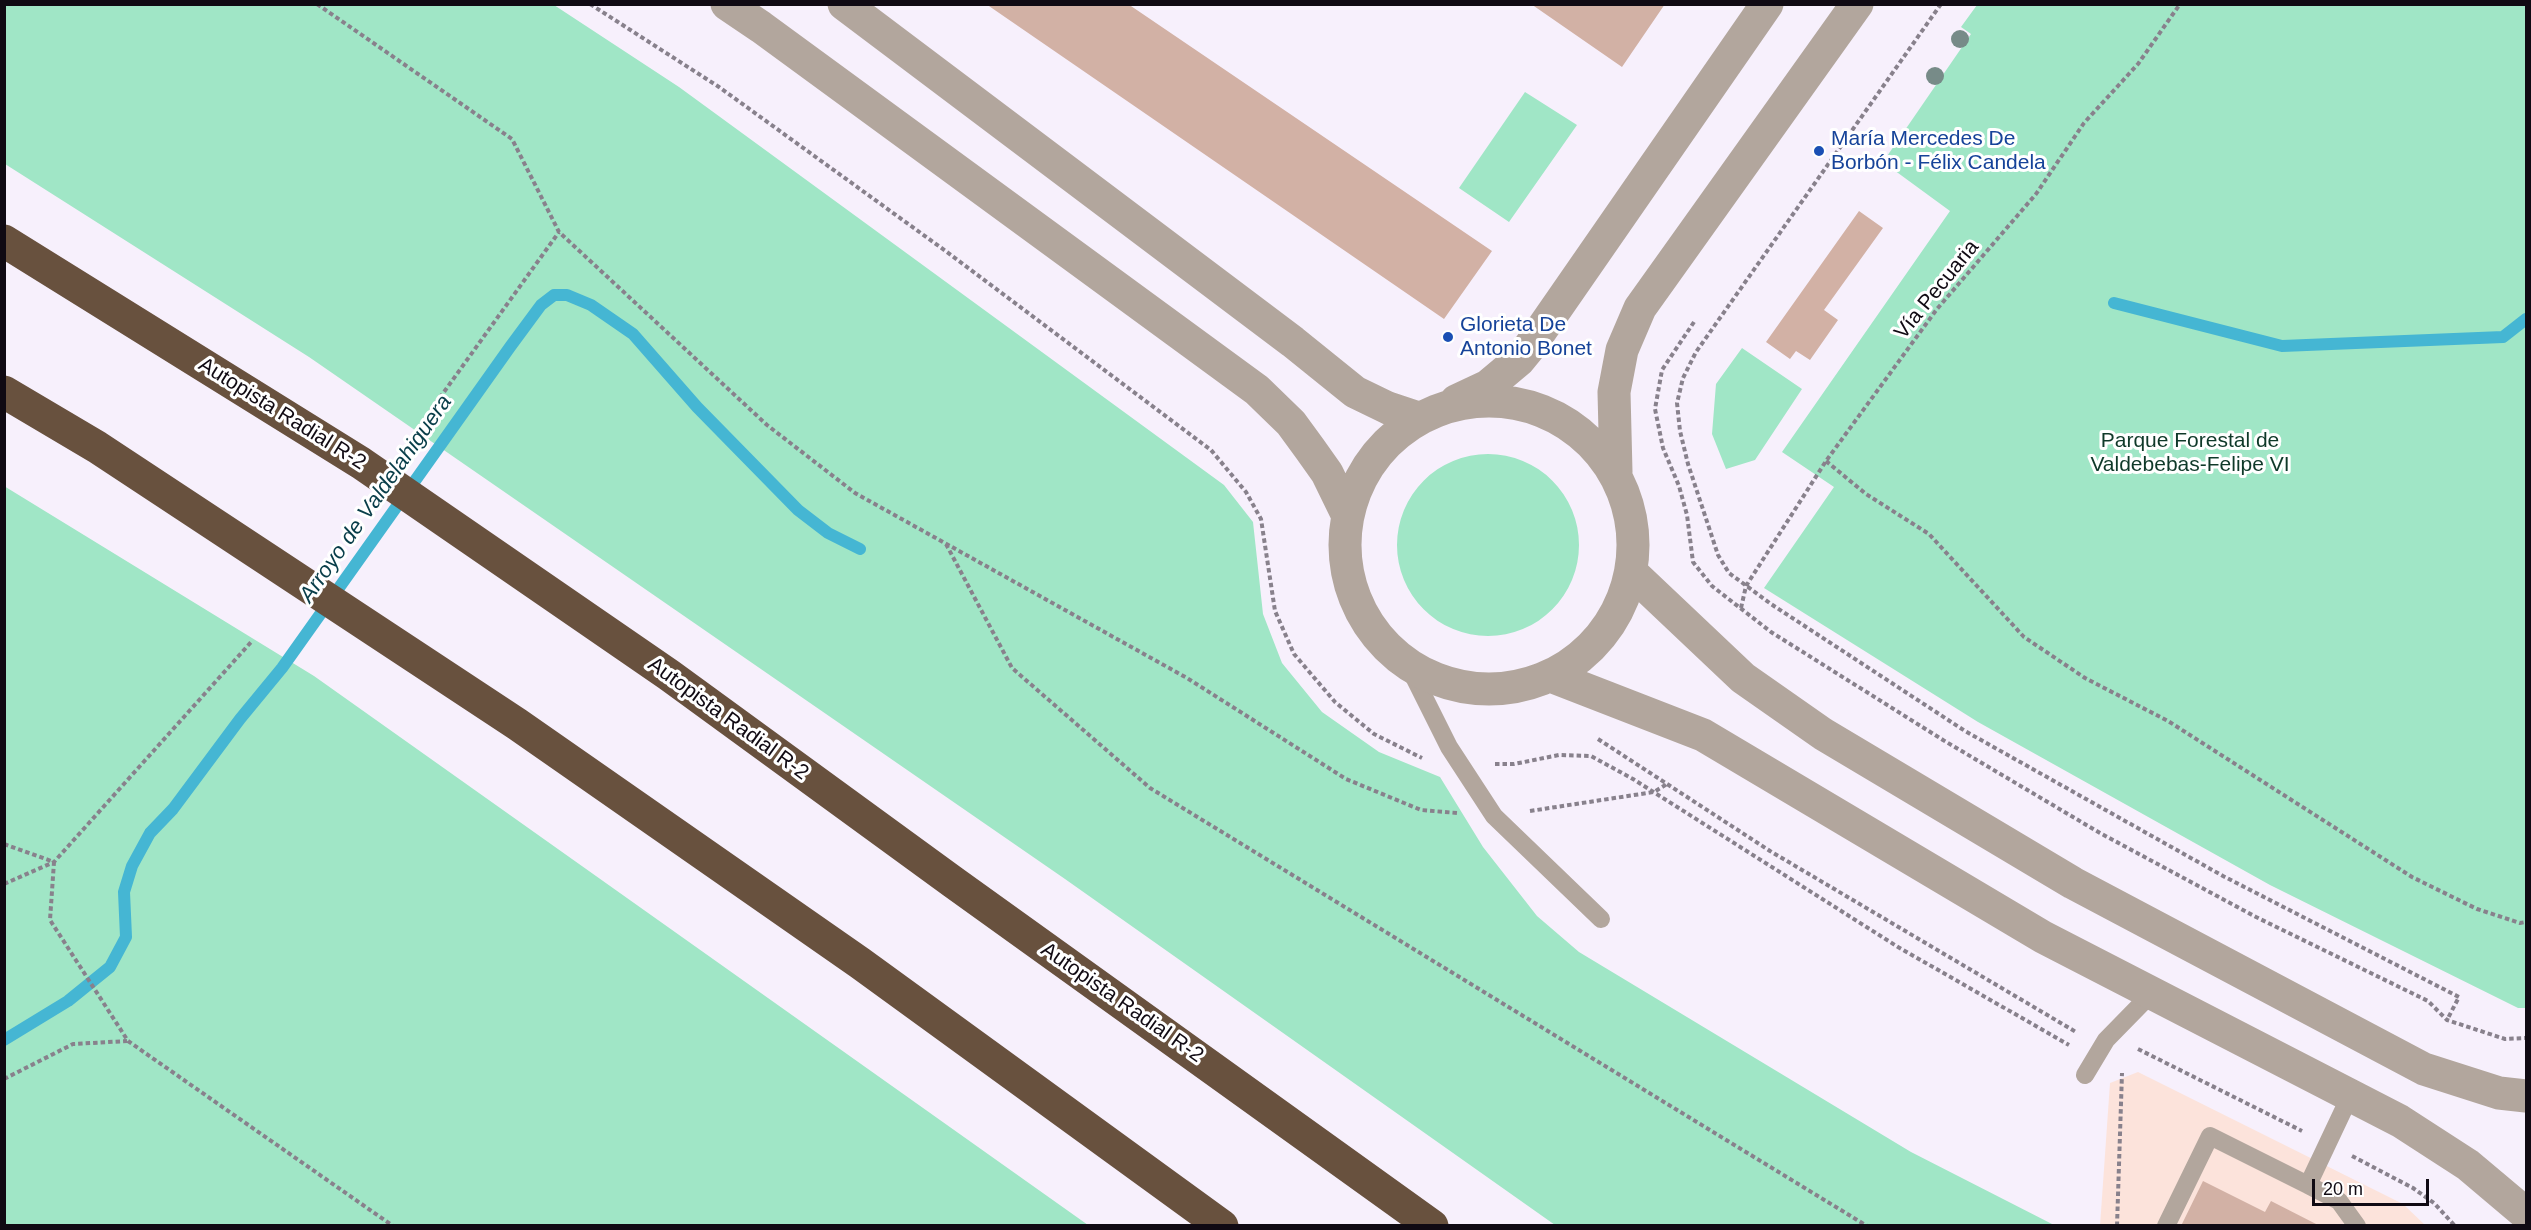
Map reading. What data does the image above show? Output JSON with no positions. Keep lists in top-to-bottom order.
{
  "streets": {
    "highway": ["Autopista Radial R-2"],
    "path": ["Vía Pecuaria"]
  },
  "water": ["Arroyo de Valdelahiguera"],
  "parks": ["Parque Forestal de Valdebebas-Felipe VI"],
  "places": ["María Mercedes De Borbón - Félix Candela", "Glorieta De Antonio Bonet"],
  "scale_bar": "20 m"
}
